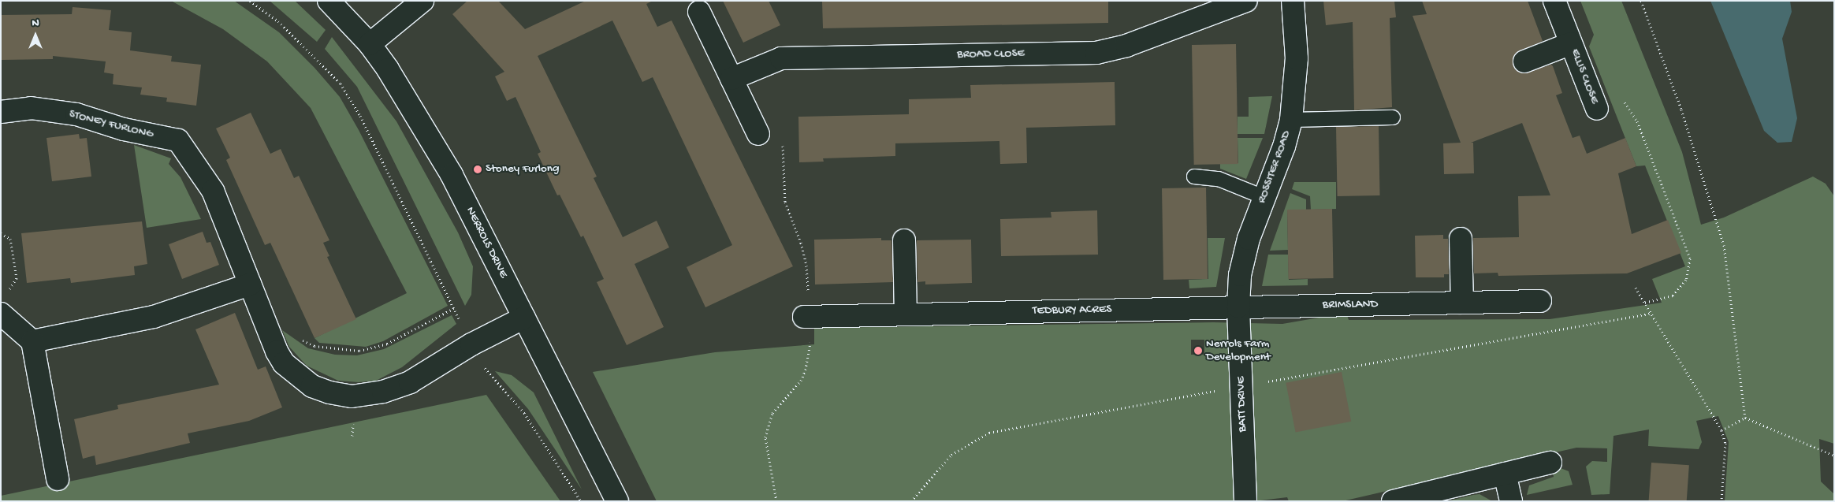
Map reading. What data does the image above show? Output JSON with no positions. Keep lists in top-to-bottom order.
{
  "streets": {
    "street": [
      "BROAD CLOSE",
      "ELLIS CLOSE",
      "STONEY FURLONG",
      "ROSSITER ROAD",
      "NERROLS DRIVE",
      "BRIMSLAND",
      "TEDBURY ACRES",
      "BATT DRIVE"
    ]
  },
  "crossings": [
    ["STONEY FURLONG", "NERROLS DRIVE"],
    ["ROSSITER ROAD", "BRIMSLAND"],
    ["ROSSITER ROAD", "TEDBURY ACRES"],
    ["ROSSITER ROAD", "BATT DRIVE"],
    ["BRIMSLAND", "TEDBURY ACRES"],
    ["BRIMSLAND", "BATT DRIVE"],
    ["TEDBURY ACRES", "BATT DRIVE"]
  ],
  "places": ["Stoney Furlong", "Nerrols Farm Development"],
  "north": "top"
}
